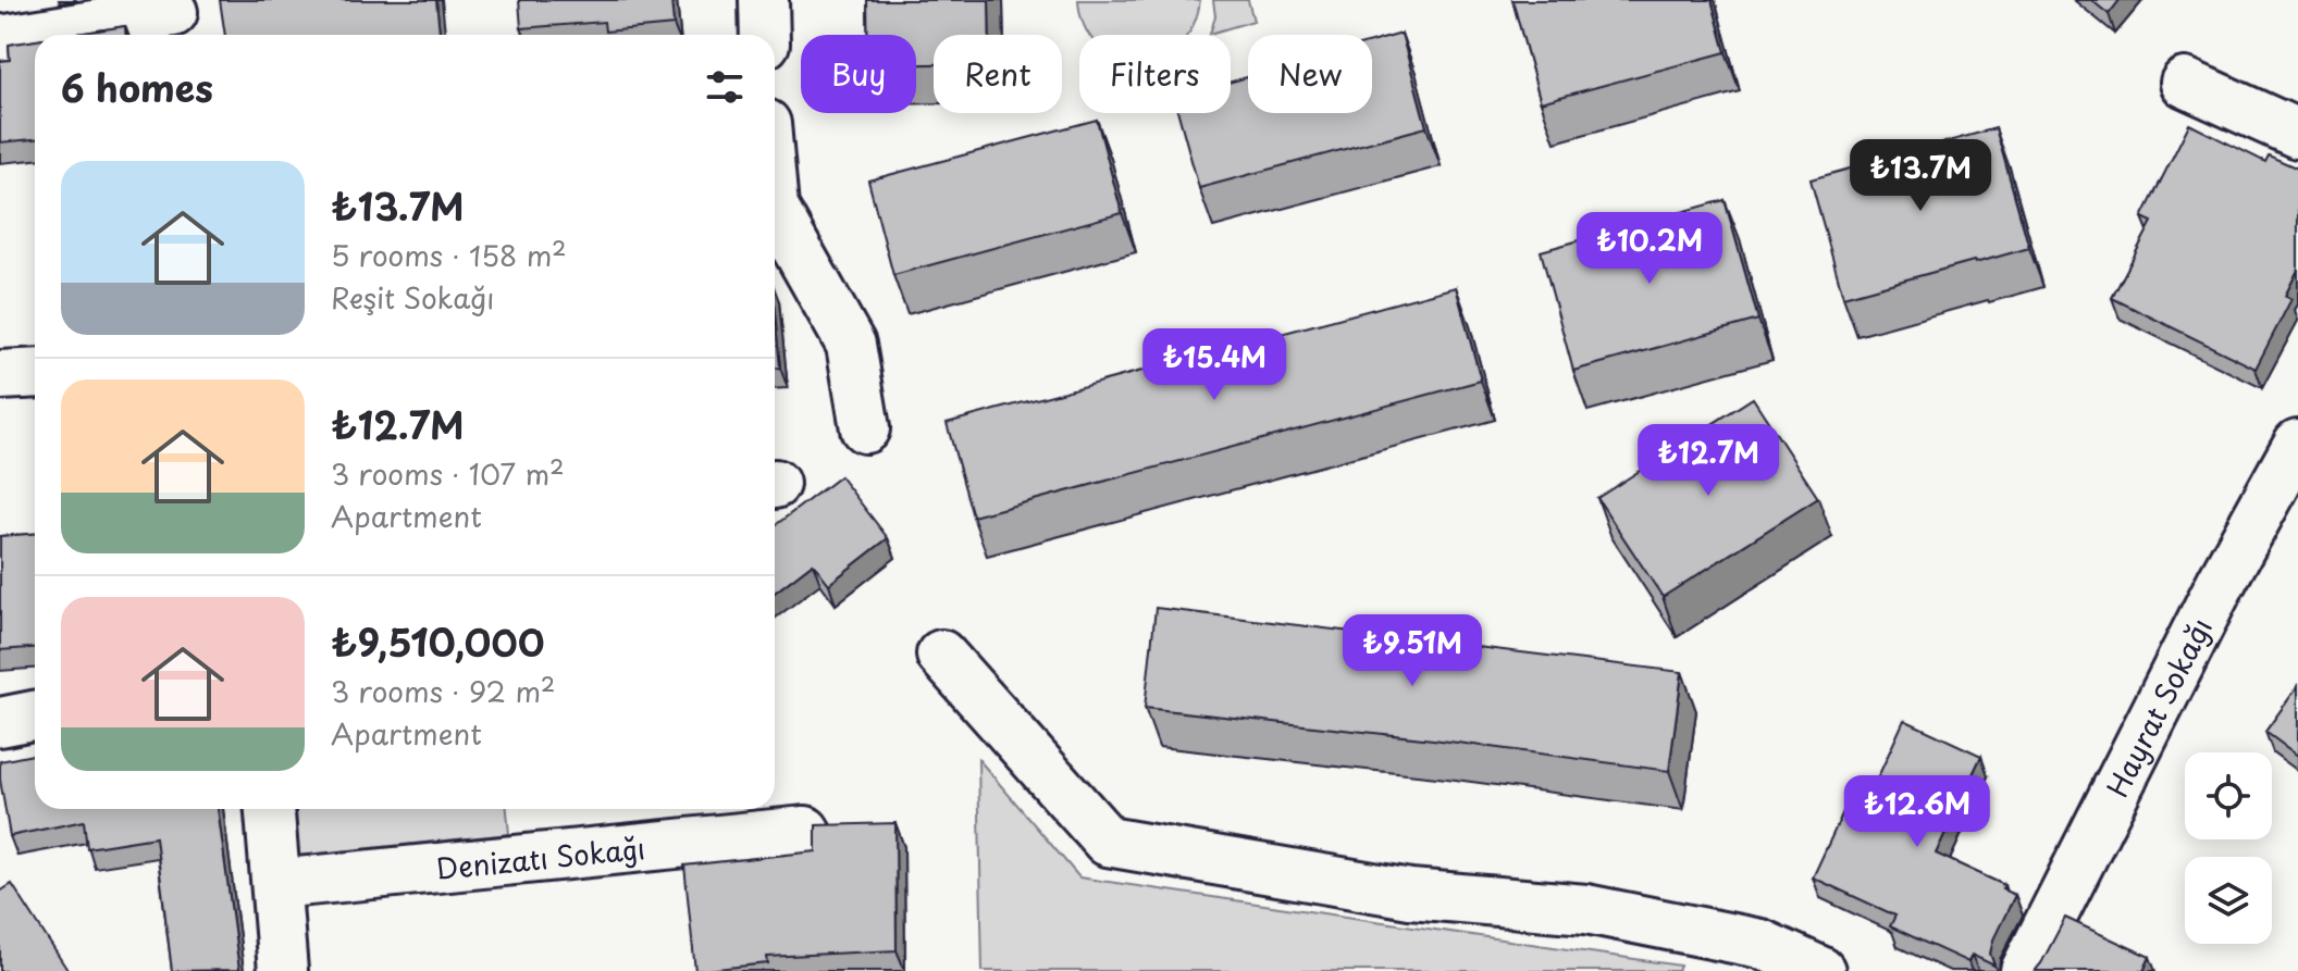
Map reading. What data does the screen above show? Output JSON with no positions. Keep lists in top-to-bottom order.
{
  "streets": {
    "street": ["Hayrat Sokağı", "Denizatı Sokağı"]
  },
  "page": {
    "chip": [
      "Buy",
      "Rent",
      "Filters",
      "New"
    ],
    "heading": "6 homes",
    "price": [
      "₺13.7M",
      "₺10.2M",
      "₺15.4M",
      "₺12.7M",
      "₺9.51M",
      "₺12.6M"
    ],
    "list": [
      {
        "name": "₺13.7M",
        "note": "5 rooms · 158 m² · Reşit Sokağı"
      },
      {
        "name": "₺12.7M",
        "note": "3 rooms · 107 m² · Apartment"
      },
      {
        "name": "₺9,510,000",
        "note": "3 rooms · 92 m² · Apartment"
      }
    ]
  }
}
